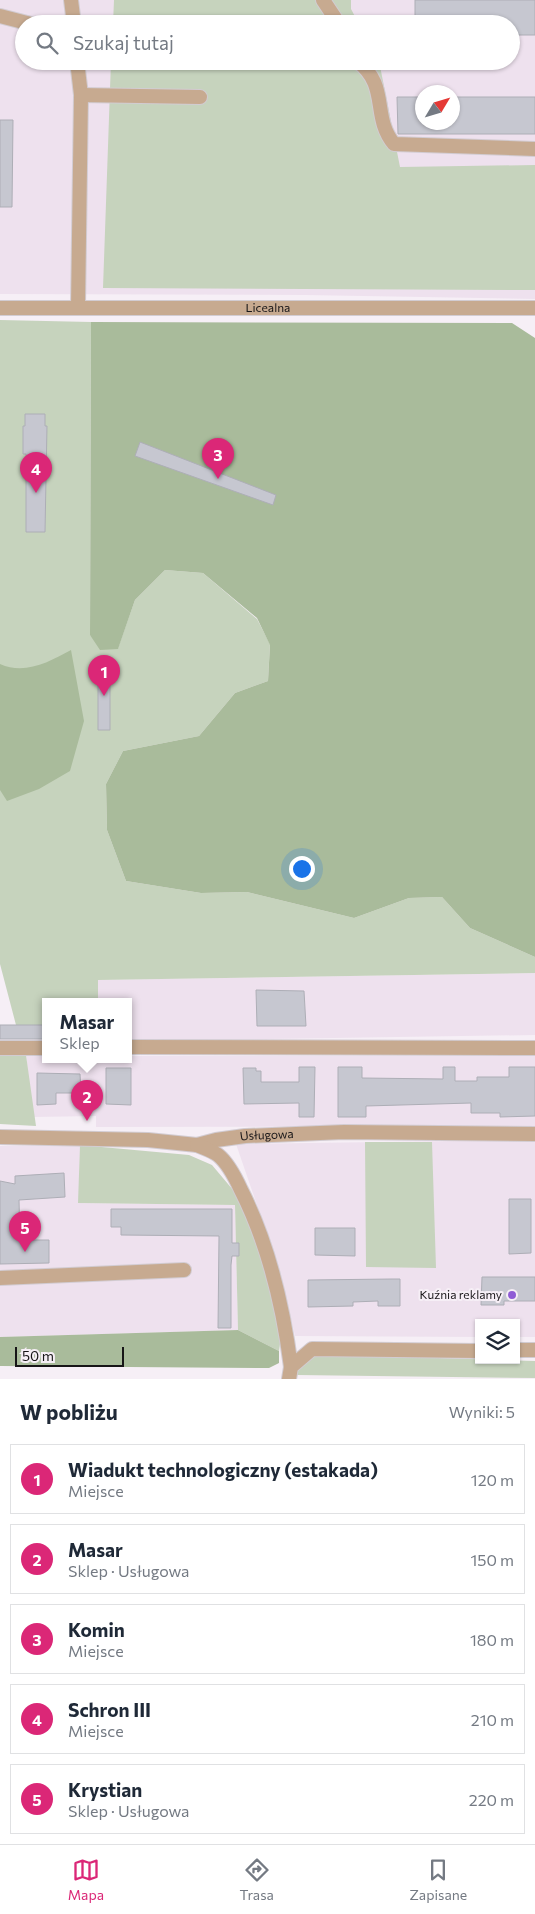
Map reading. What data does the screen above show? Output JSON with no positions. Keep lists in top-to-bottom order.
{
  "streets": {
    "street": ["Licealna", "Usługowa"]
  },
  "places": ["Kuźnia reklamy"],
  "scale_bar": "50 m",
  "north": "top right",
  "page": {
    "search": "Szukaj tutaj",
    "pins": [
      "3",
      "4",
      "1",
      "2",
      "5"
    ],
    "popup": ["Masar", "Sklep"],
    "scale": "50 m",
    "heading": ["W pobliżu", "Wyniki: 5"],
    "list": [
      {
        "mark": "1",
        "name": "Wiadukt technologiczny (estakada)",
        "note": "Miejsce",
        "value": "120 m"
      },
      {
        "mark": "2",
        "name": "Masar",
        "note": "Sklep · Usługowa",
        "value": "150 m"
      },
      {
        "mark": "3",
        "name": "Komin",
        "note": "Miejsce",
        "value": "180 m"
      },
      {
        "mark": "4",
        "name": "Schron III",
        "note": "Miejsce",
        "value": "210 m"
      },
      {
        "mark": "5",
        "name": "Krystian",
        "note": "Sklep · Usługowa",
        "value": "220 m"
      }
    ],
    "nav": ["Mapa", "Trasa", "Zapisane"]
  }
}
